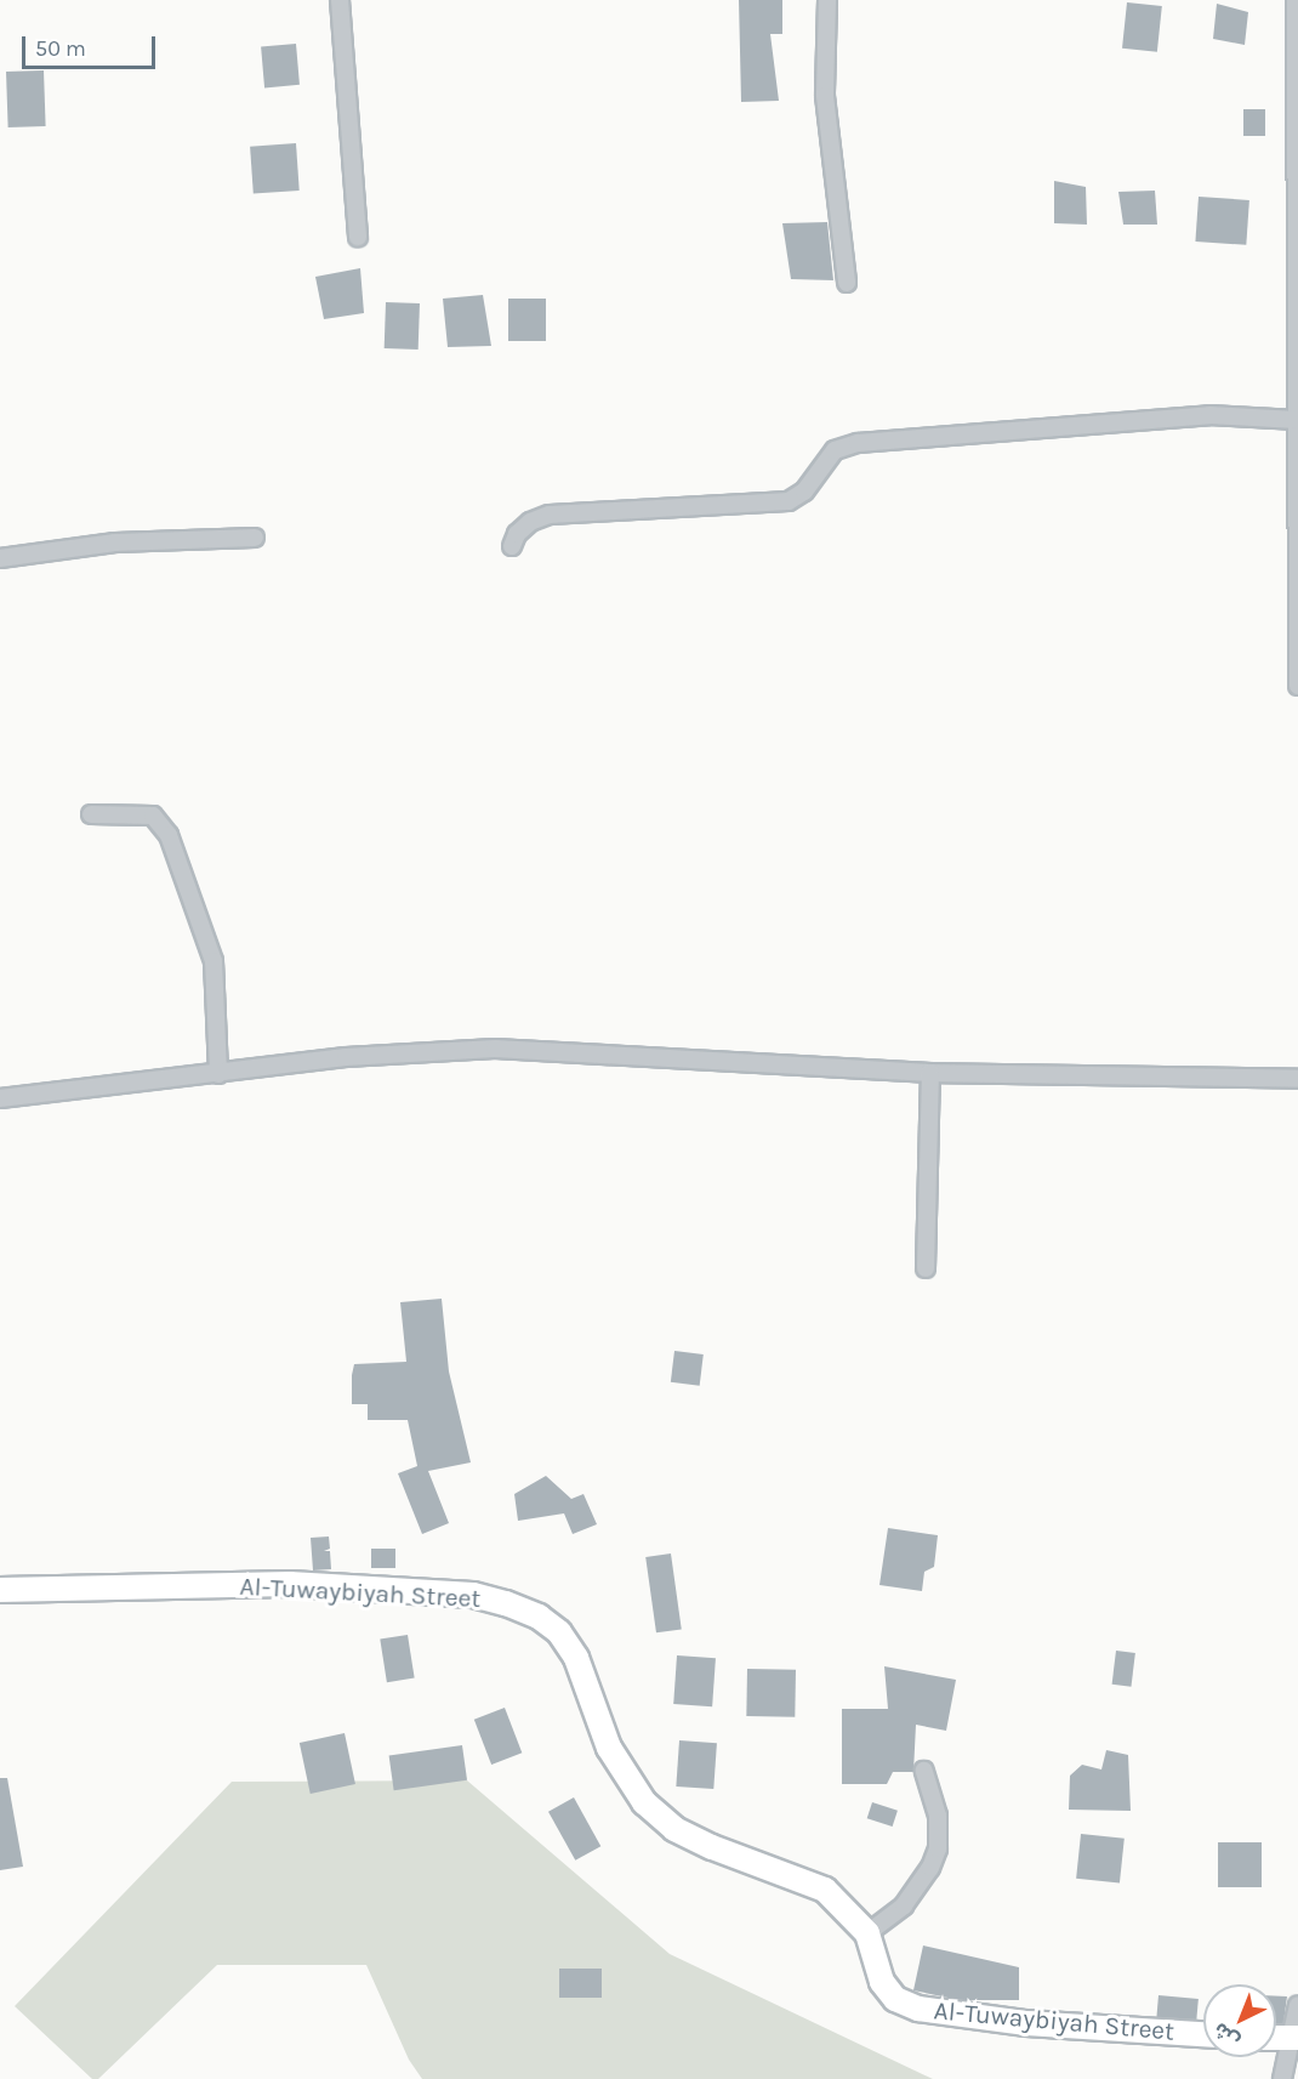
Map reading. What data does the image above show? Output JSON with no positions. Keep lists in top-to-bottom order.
{
  "streets": {
    "street": ["Al-Tuwaybiyah Street"]
  },
  "scale_bar": "50 m",
  "north": "bottom left"
}
